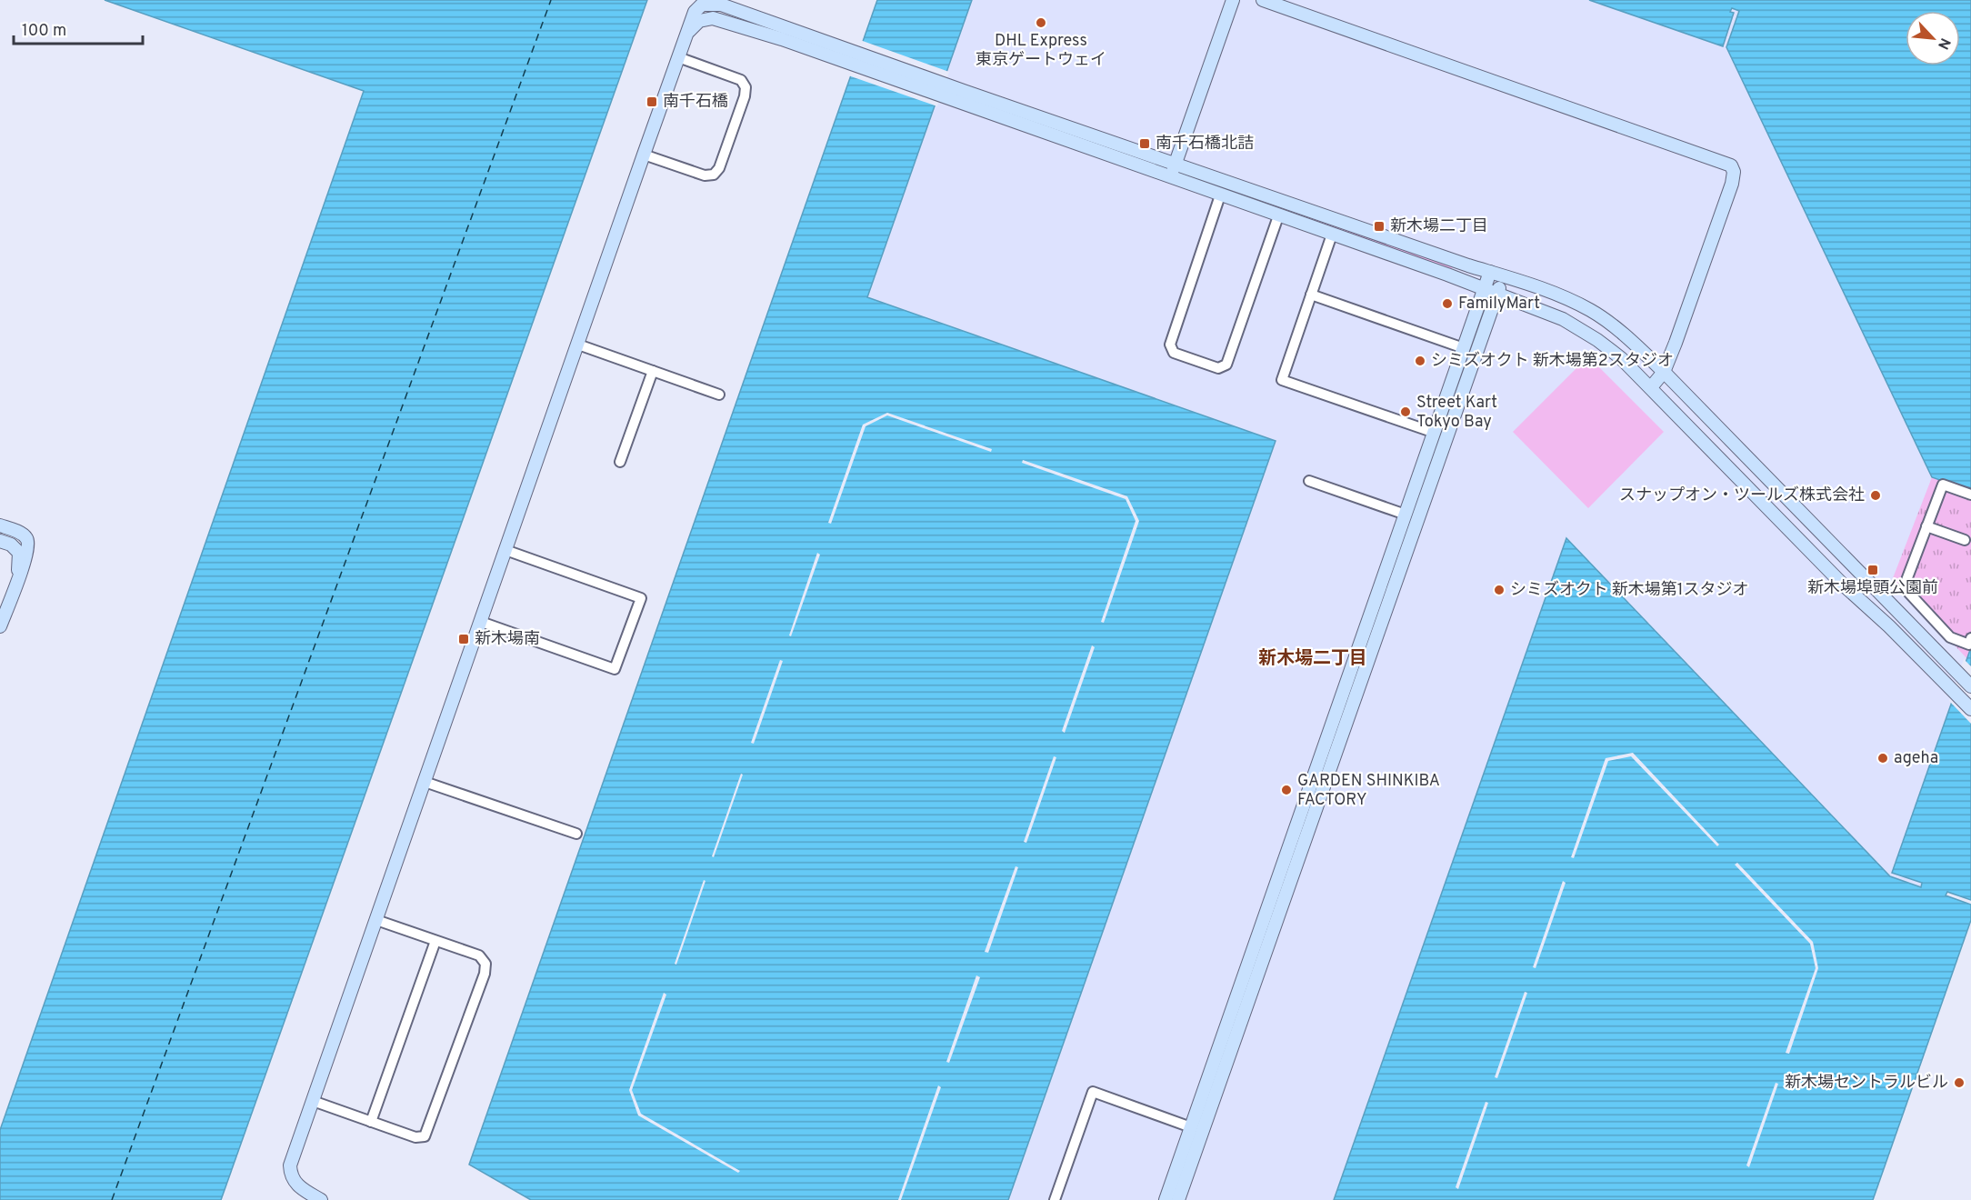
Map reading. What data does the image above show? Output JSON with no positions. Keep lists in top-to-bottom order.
{
  "districts": ["新木場二丁目"],
  "places": {
    "other": [
      "DHL Express 東京ゲートウェイ",
      "FamilyMart",
      "シミズオクト 新木場第2スタジオ",
      "Street Kart Tokyo Bay",
      "スナップオン・ツールズ株式会社",
      "シミズオクト 新木場第1スタジオ",
      "ageha",
      "GARDEN SHINKIBA FACTORY",
      "新木場セントラルビル"
    ],
    "transit": [
      "南千石橋",
      "南千石橋北詰",
      "新木場二丁目",
      "新木場埠頭公園前",
      "新木場南"
    ]
  },
  "scale_bar": "100 m",
  "north": "bottom right"
}
